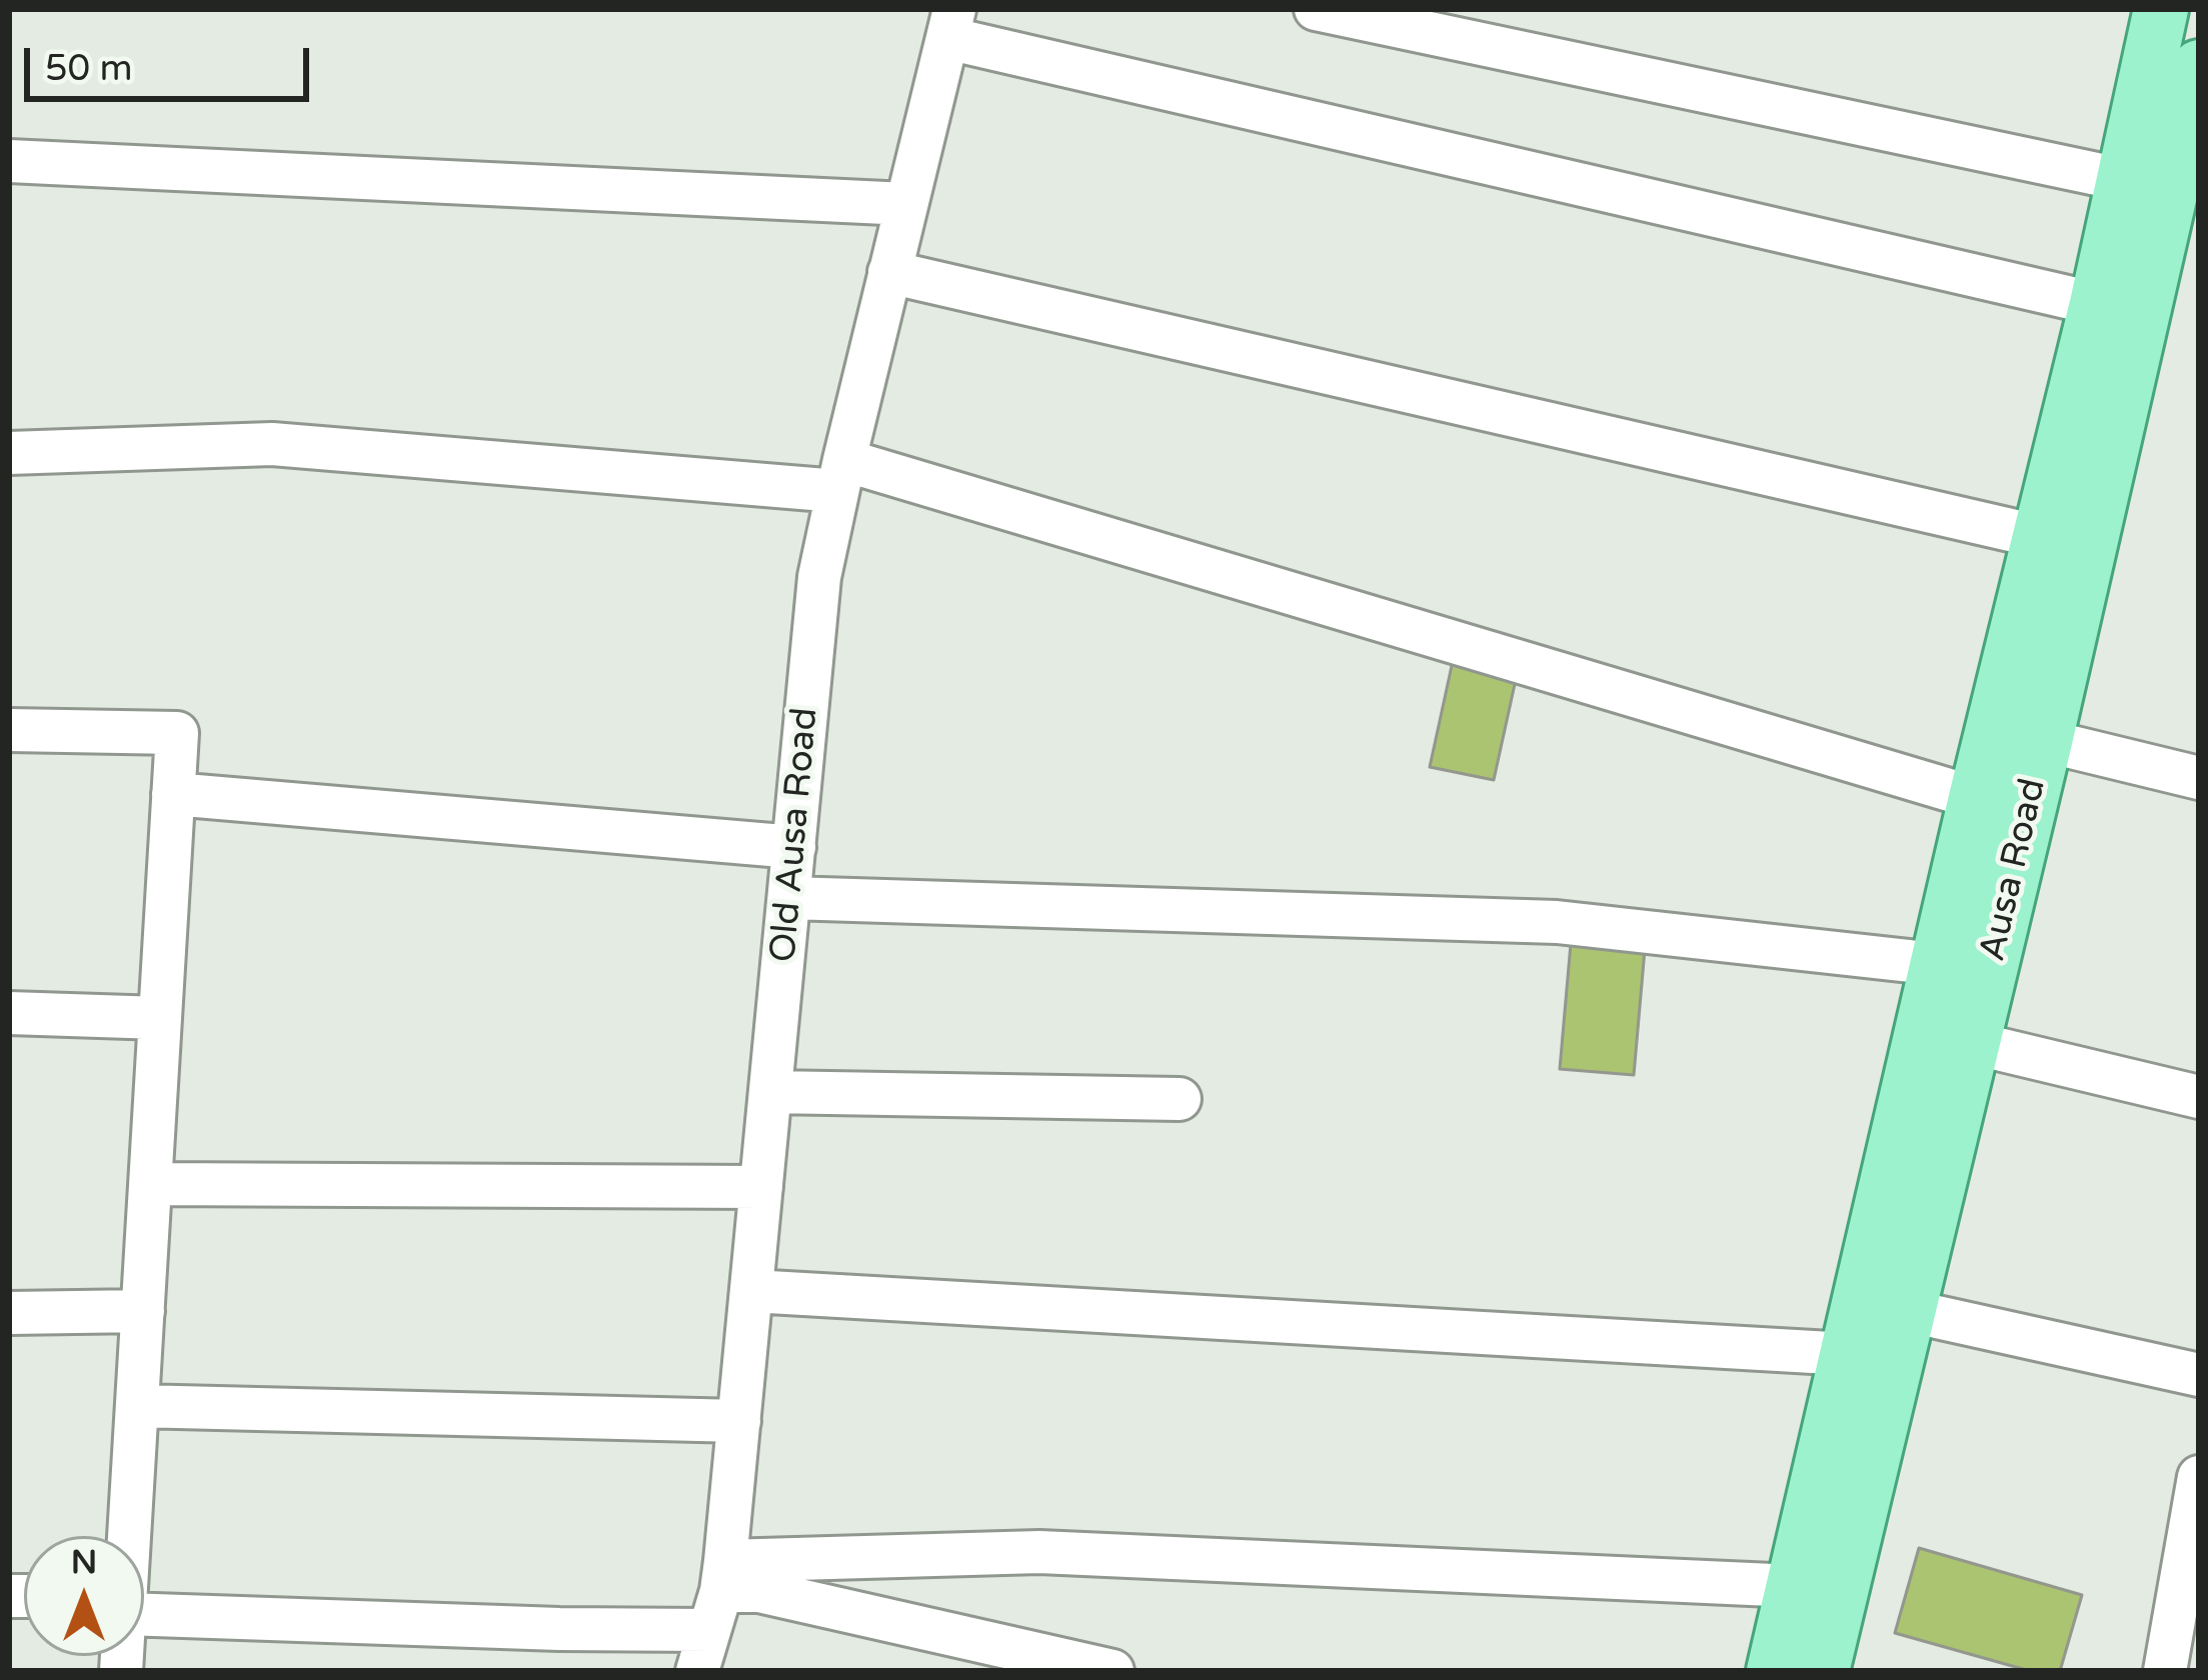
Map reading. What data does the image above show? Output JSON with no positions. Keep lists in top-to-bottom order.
{
  "streets": {
    "main road": ["Ausa Road"],
    "street": ["Old Ausa Road"]
  },
  "scale_bar": "50 m",
  "north": "top"
}
